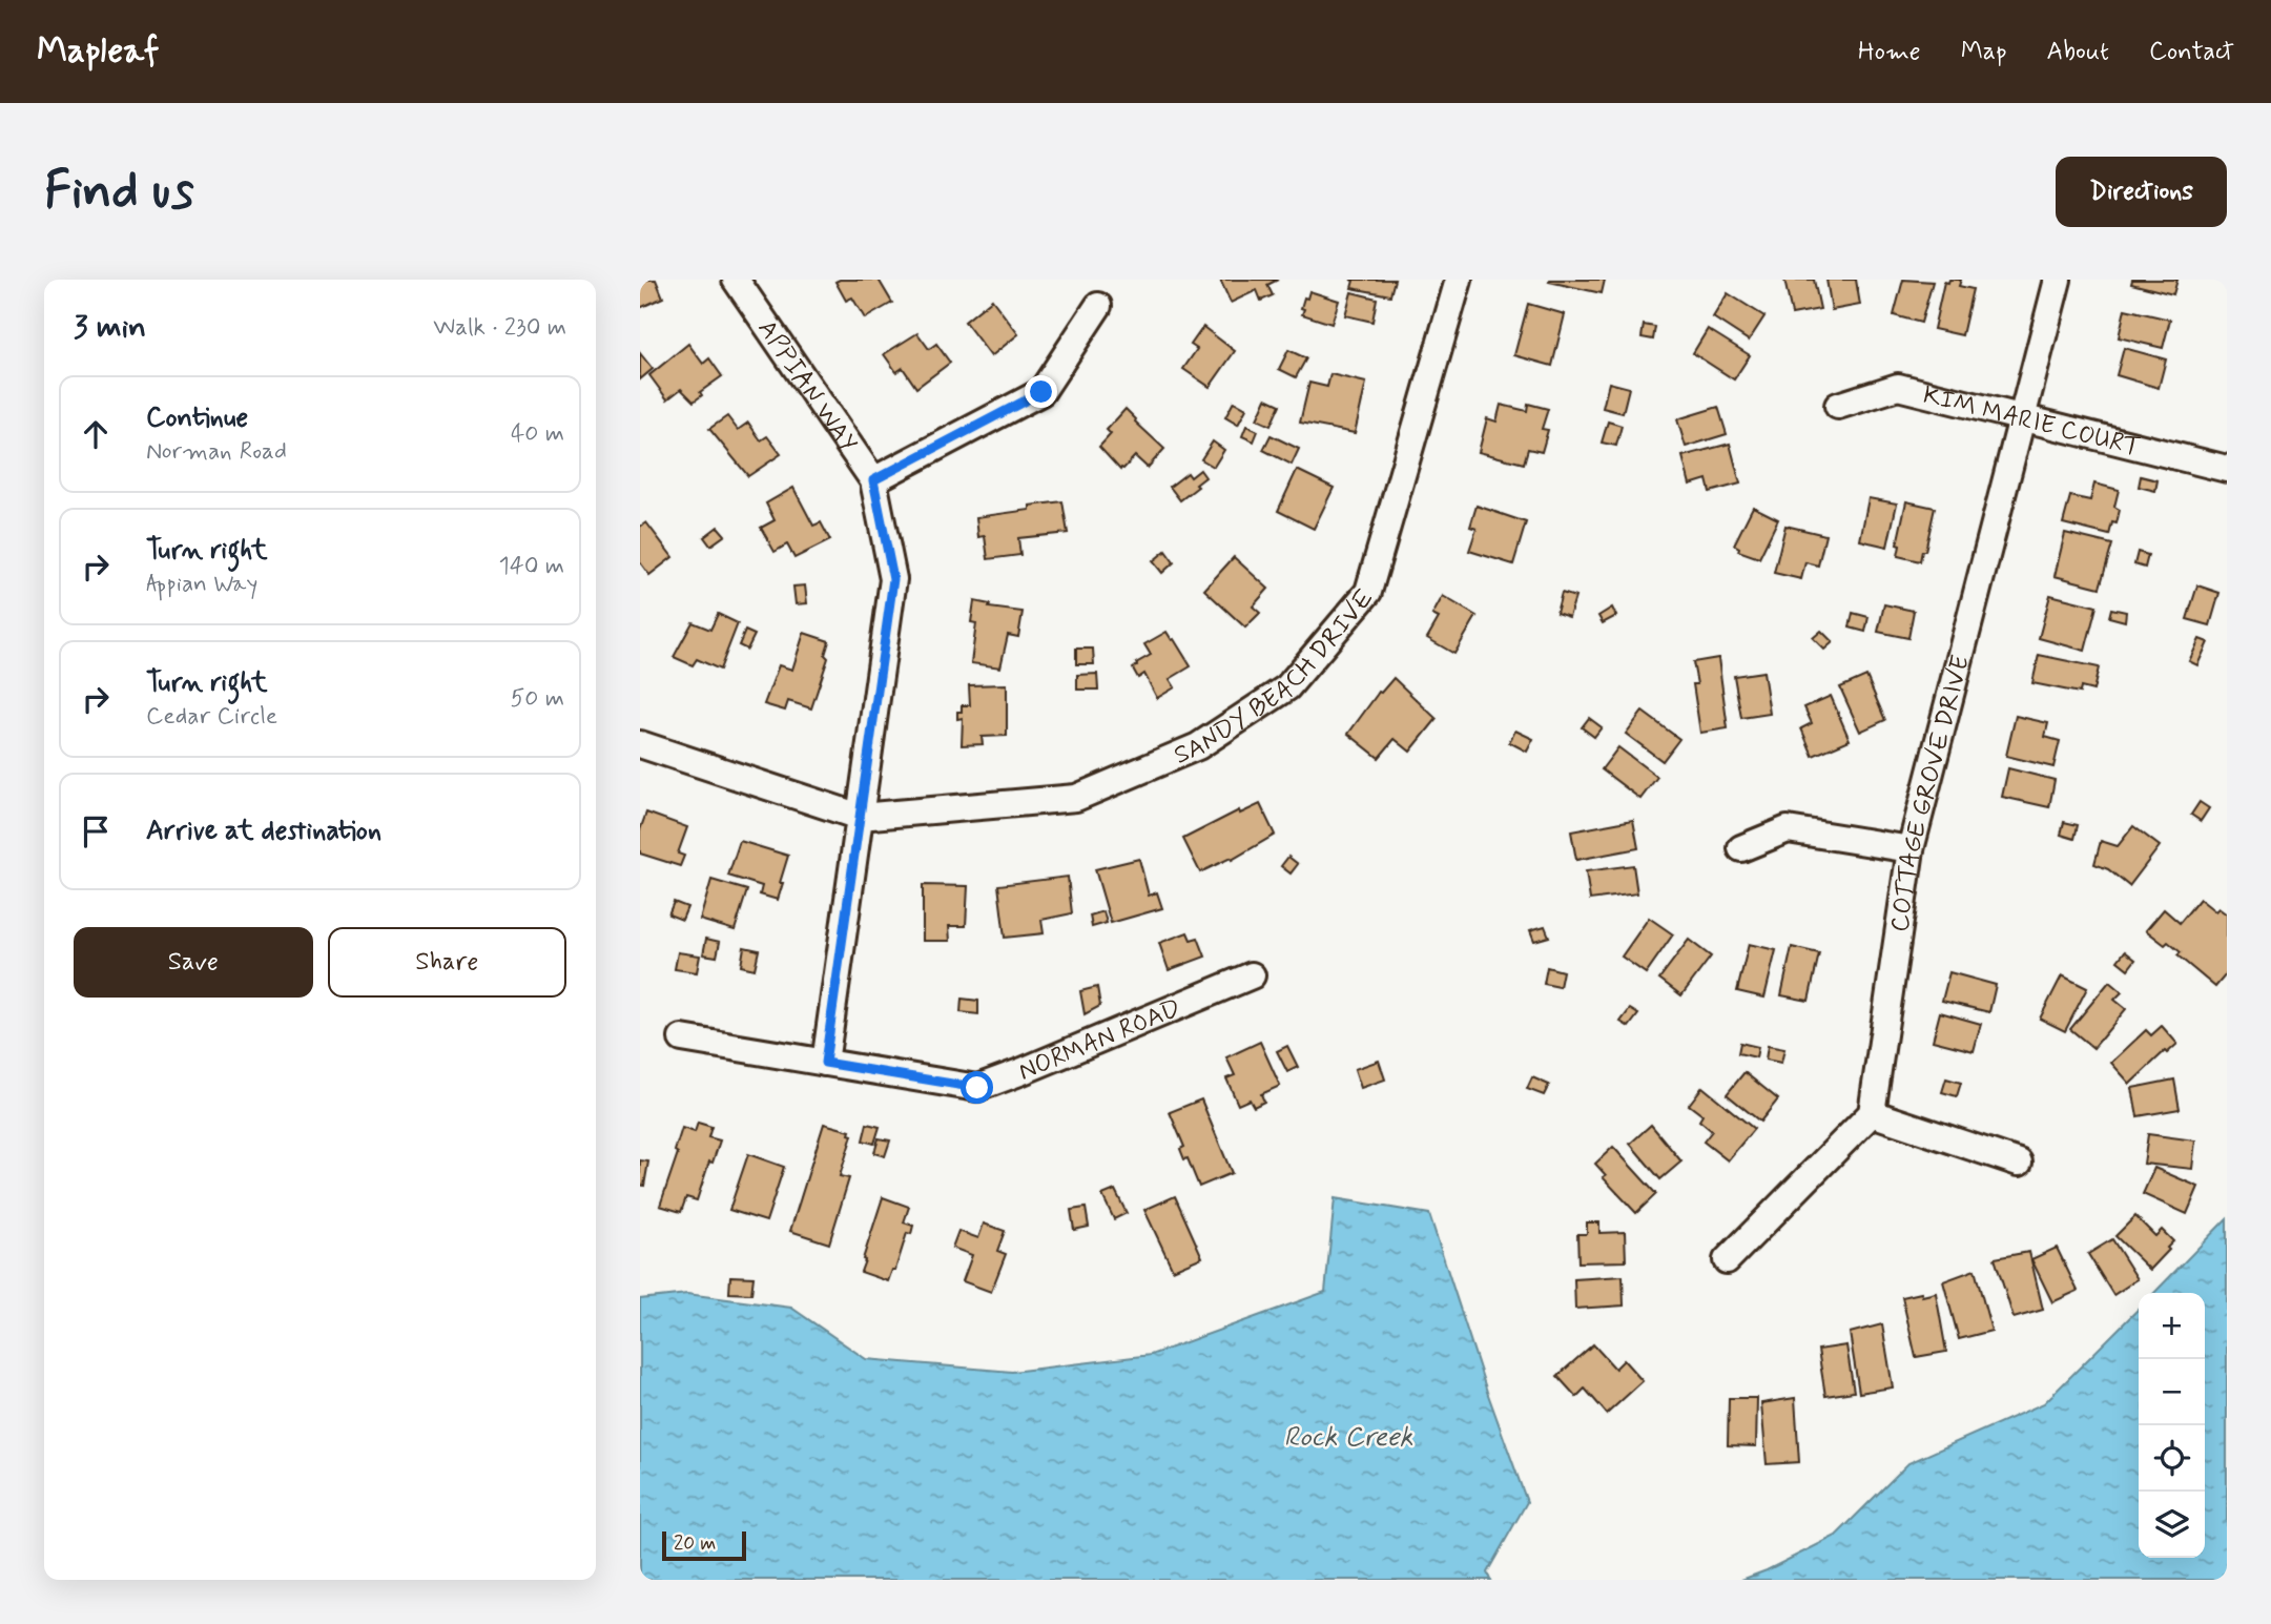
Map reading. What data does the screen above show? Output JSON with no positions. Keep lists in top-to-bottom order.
{
  "streets": {
    "street": [
      "APPIAN WAY",
      "KIM MARIE COURT",
      "SANDY BEACH DRIVE",
      "COTTAGE GROVE DRIVE",
      "NORMAN ROAD"
    ]
  },
  "crossings": [
    ["APPIAN WAY", "SANDY BEACH DRIVE"],
    ["APPIAN WAY", "NORMAN ROAD"],
    ["KIM MARIE COURT", "COTTAGE GROVE DRIVE"]
  ],
  "water": ["Rock Creek"],
  "scale_bar": "20 m",
  "page": {
    "header": "Mapleaf",
    "nav": [
      "Home",
      "Map",
      "About",
      "Contact"
    ],
    "buttons": [
      "Directions",
      ["Save", "Share"]
    ],
    "title": "Find us",
    "heading": ["3 min", "Walk · 230 m"],
    "list": [
      ["Continue", "Norman Road", "40 m"],
      ["Turn right", "Appian Way", "140 m"],
      ["Turn right", "Cedar Circle", "50 m"],
      "Arrive at destination"
    ],
    "map_buttons": ["+", "−"],
    "scale": "20 m"
  }
}
